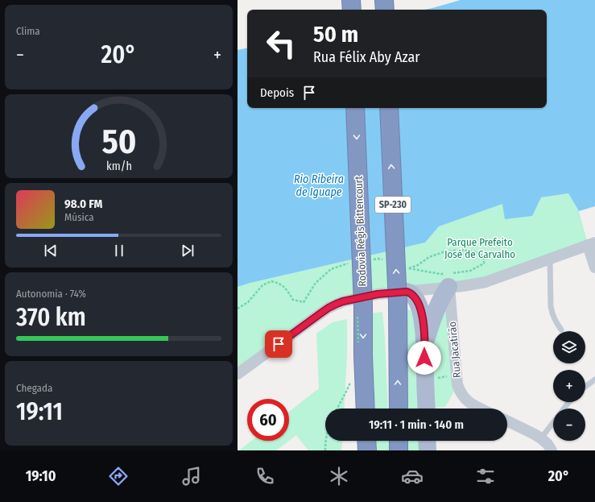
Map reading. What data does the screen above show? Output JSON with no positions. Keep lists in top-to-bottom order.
{
  "streets": {
    "highway": ["SP-230", "Rodovia Régis Bittencourt"],
    "street": ["Rua Jacatirão"]
  },
  "water": ["Rio Ribeira de Iguape"],
  "parks": ["Parque Prefeito José de Carvalho"],
  "page": {
    "tile": [
      "Clima",
      ["Autonomia · 74%", "370 km"],
      ["Chegada", "19:11"]
    ],
    "turn": ["50 m", "Rua Félix Aby Azar"],
    "heat": ["−", "20°", "+"],
    "then": "Depois",
    "song": ["98.0 FM", "Música"],
    "map_buttons": ["+", "−"],
    "limit": "60",
    "trip": "19:11 · 1 min · 140 m",
    "tabs": ["19:10", "20°"],
    "gauge": ["50", "km/h"]
  }
}
